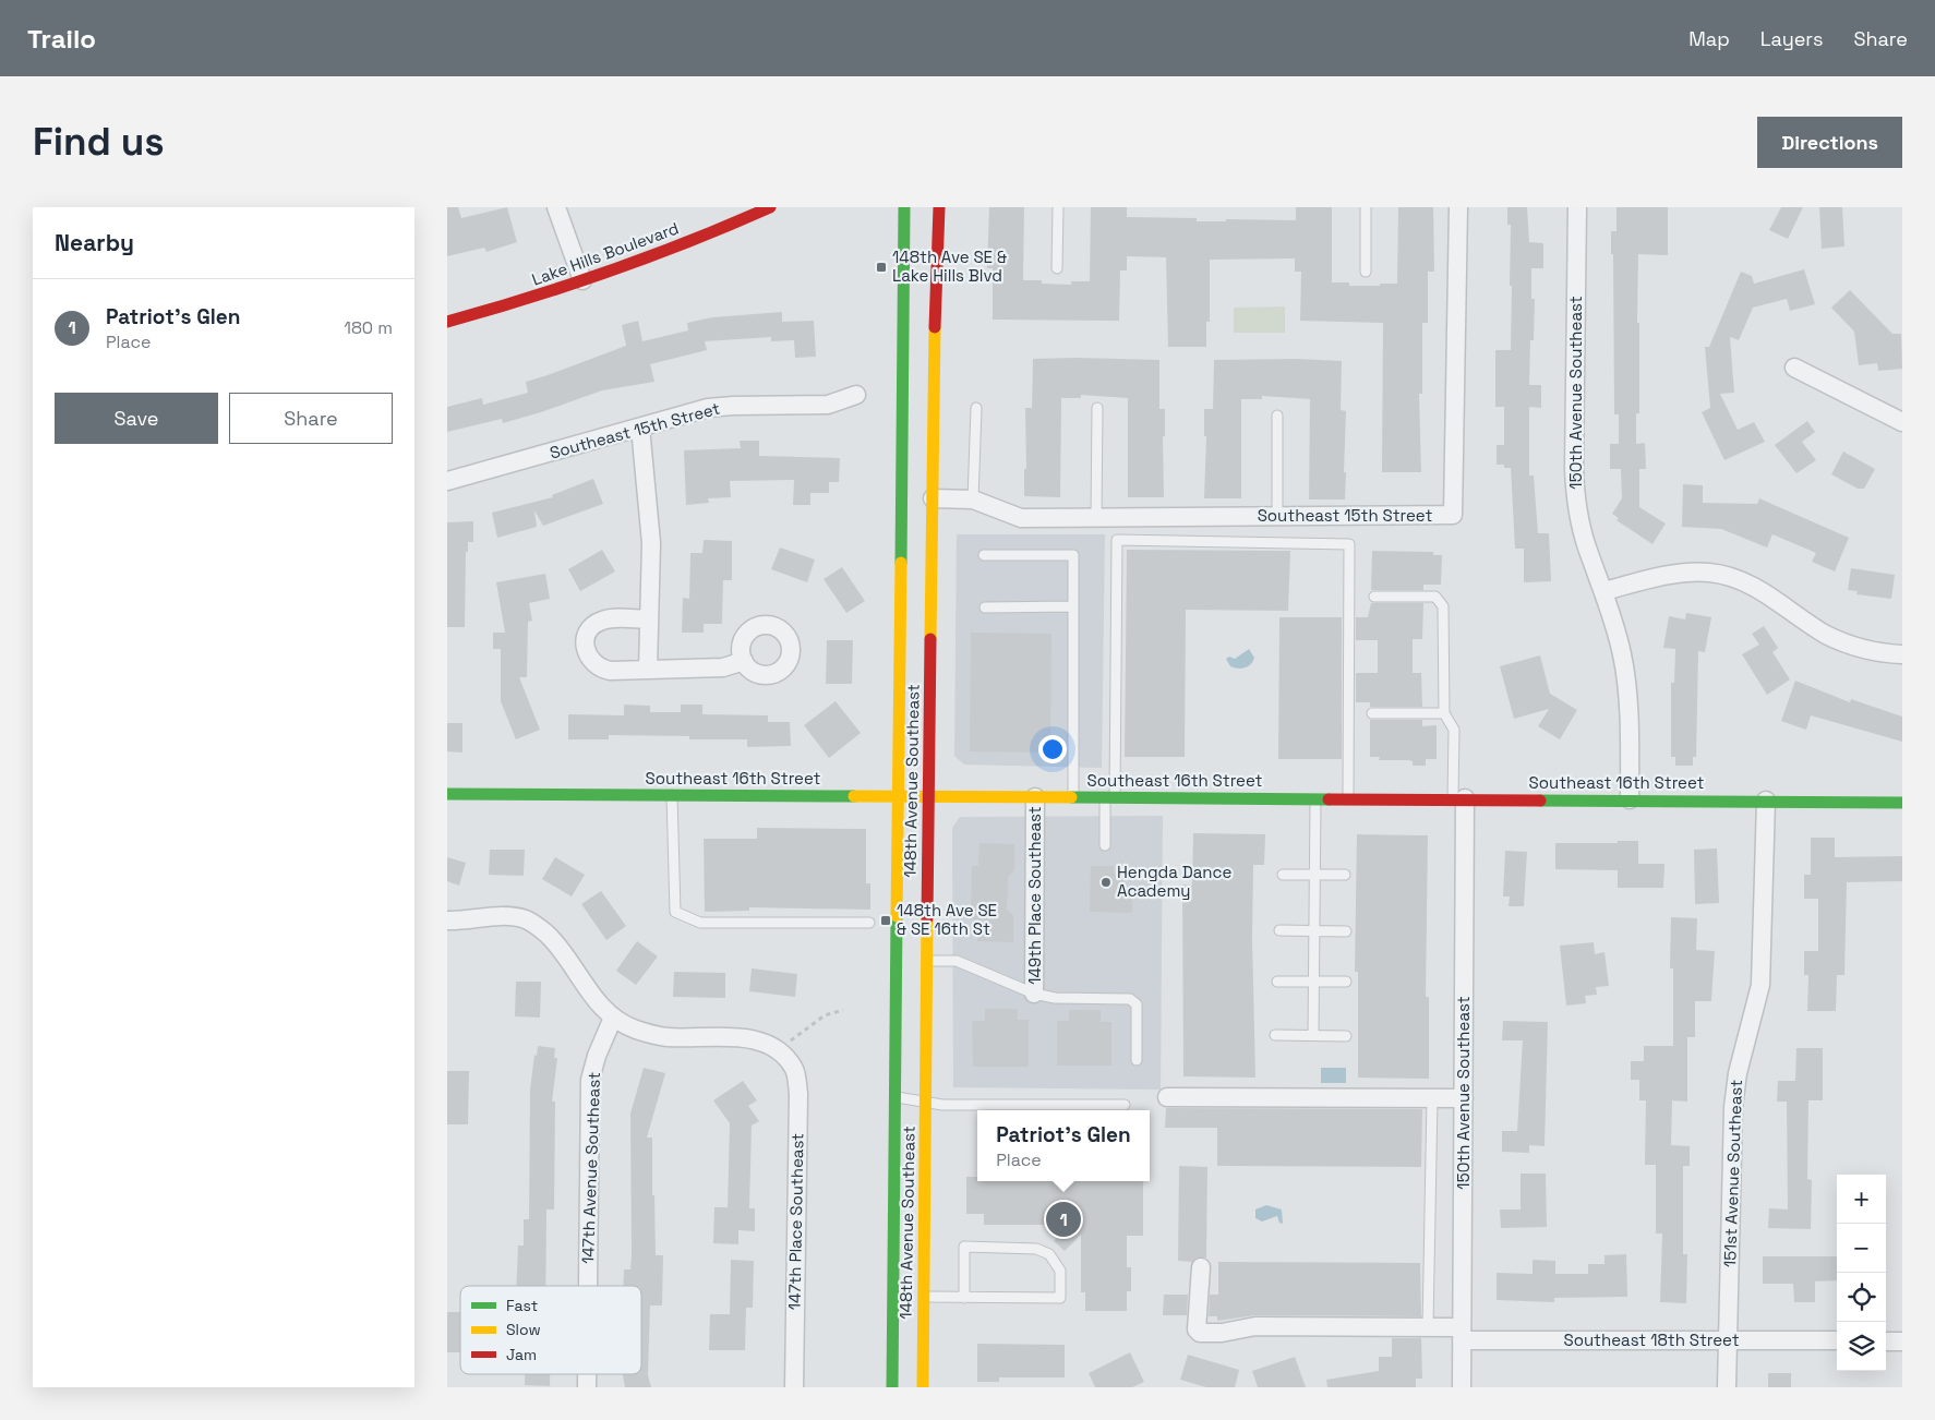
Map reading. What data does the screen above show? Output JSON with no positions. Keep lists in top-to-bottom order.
{
  "streets": {
    "main road": ["Lake Hills Boulevard", "Southeast 16th Street", "148th Avenue Southeast"],
    "street": [
      "150th Avenue Southeast",
      "Southeast 15th Street",
      "149th Place Southeast",
      "147th Avenue Southeast",
      "151st Avenue Southeast",
      "147th Place Southeast",
      "Southeast 18th Street"
    ]
  },
  "crossings": [
    ["150th Avenue Southeast", "Southeast 16th Street"],
    ["150th Avenue Southeast", "Southeast 18th Street"],
    ["Southeast 15th Street", "148th Avenue Southeast"],
    ["Southeast 16th Street", "148th Avenue Southeast"],
    ["Southeast 16th Street", "149th Place Southeast"],
    ["Southeast 16th Street", "151st Avenue Southeast"],
    ["151st Avenue Southeast", "Southeast 18th Street"]
  ],
  "places": {
    "transit": ["148th Ave SE & Lake Hills Blvd", "148th Ave SE & SE 16th St"],
    "other": ["Hengda Dance Academy"]
  },
  "legend": ["Fast", "Slow", "Jam"],
  "page": {
    "header": "Trailo",
    "nav": ["Map", "Layers", "Share"],
    "buttons": [
      "Directions",
      ["Save", "Share"]
    ],
    "title": "Find us",
    "heading": "Nearby",
    "list": [
      {
        "mark": "1",
        "name": "Patriot's Glen",
        "note": "Place",
        "value": "180 m"
      }
    ],
    "popup": ["Patriot's Glen", "Place"],
    "map_buttons": ["+", "−"],
    "pins": "1"
  }
}
